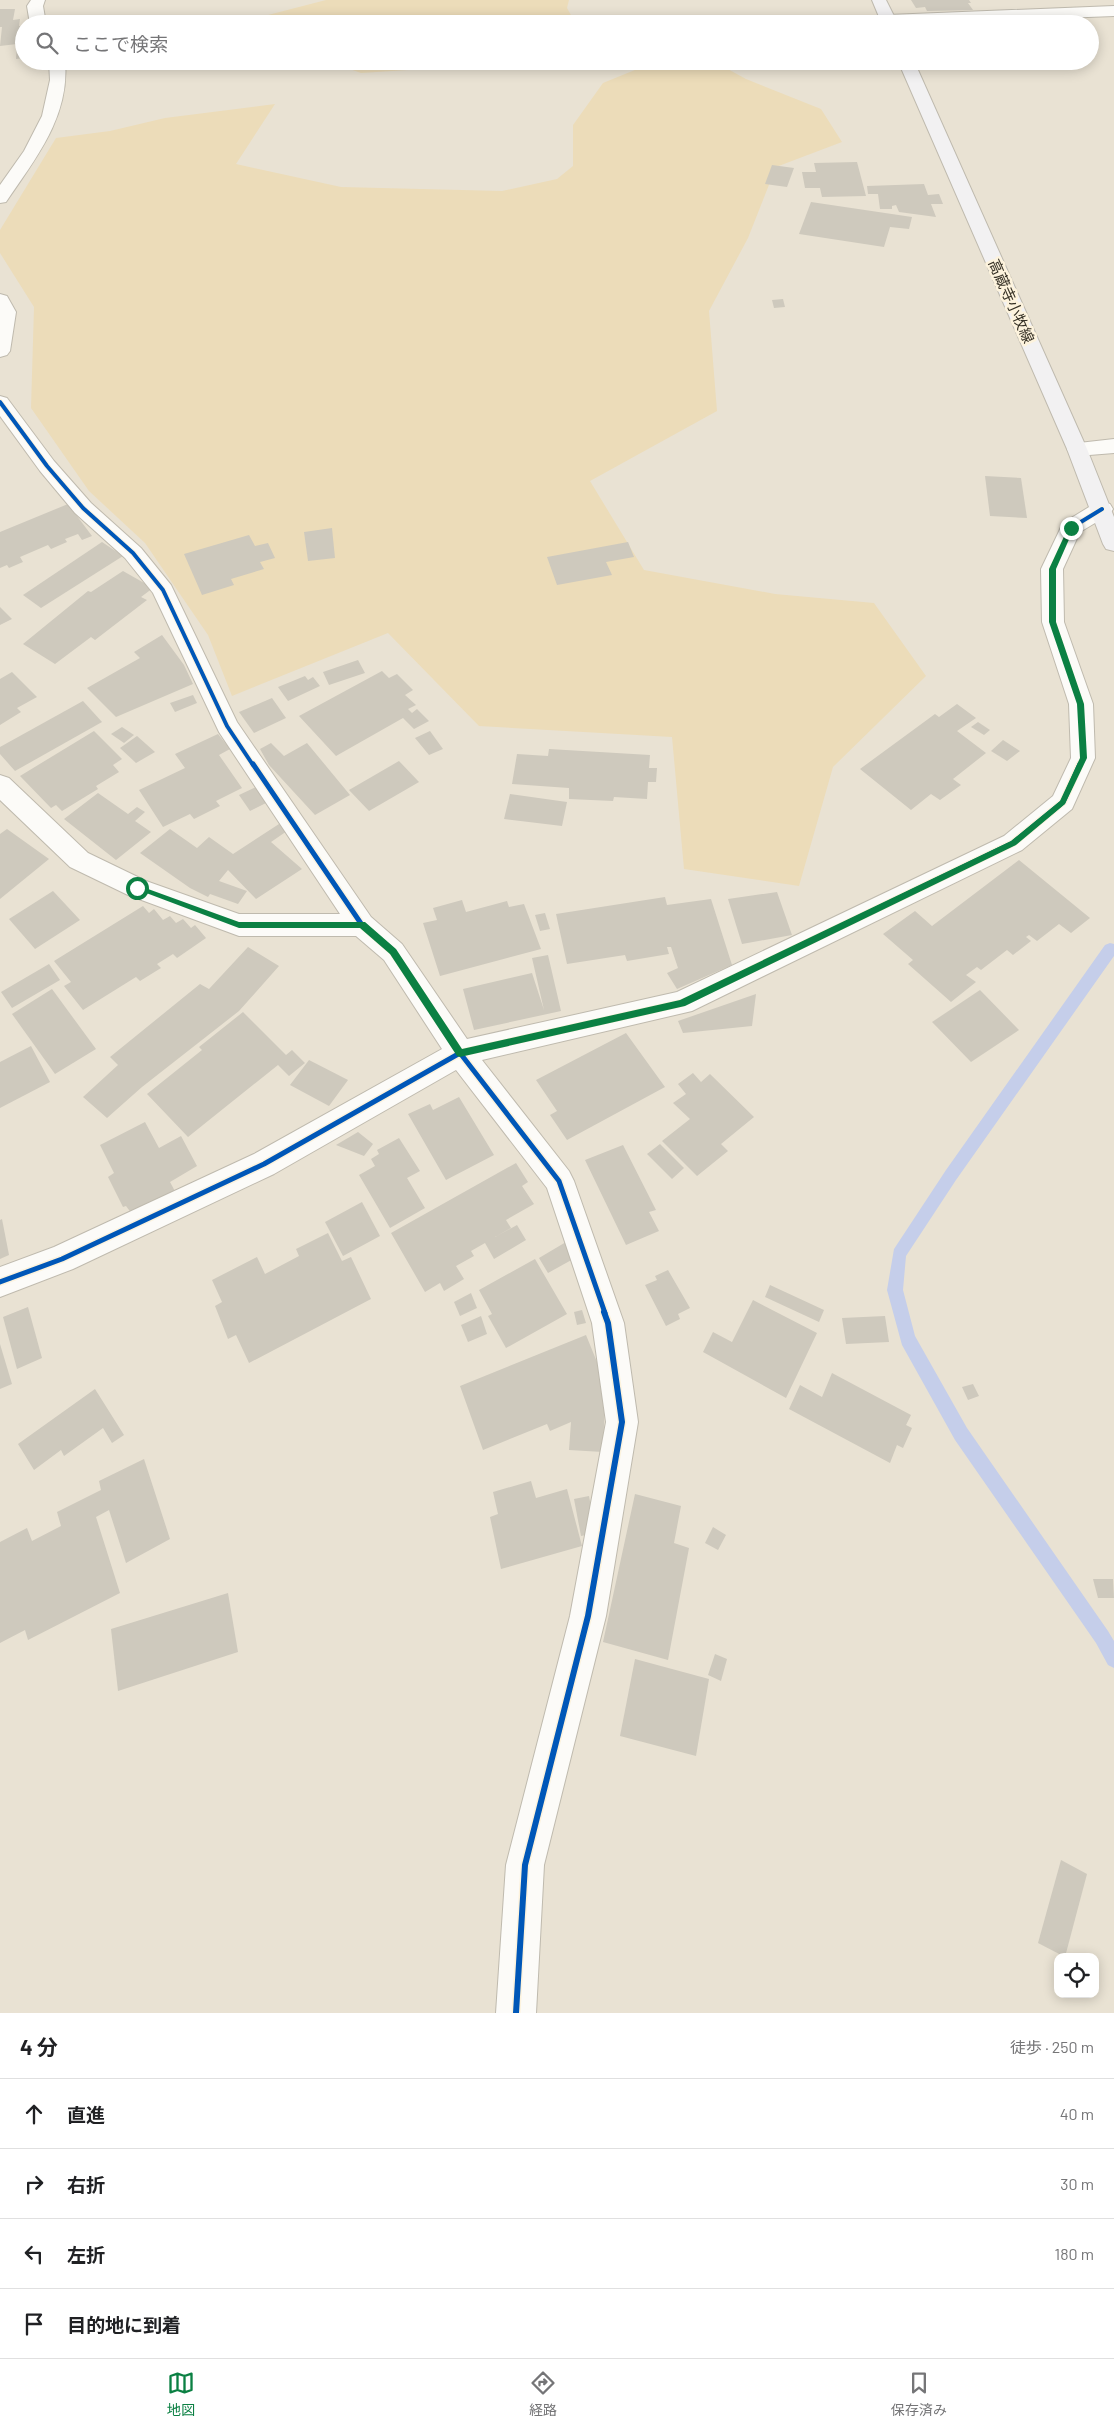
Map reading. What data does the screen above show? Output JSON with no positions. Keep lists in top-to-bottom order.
{
  "streets": {
    "main road": ["高蔵寺小牧線"]
  },
  "page": {
    "search": "ここで検索",
    "heading": ["4 分", "徒歩 · 250 m"],
    "list": [
      ["直進", "40 m"],
      ["右折", "30 m"],
      ["左折", "180 m"],
      "目的地に到着"
    ],
    "nav": ["地図", "経路", "保存済み"]
  }
}
